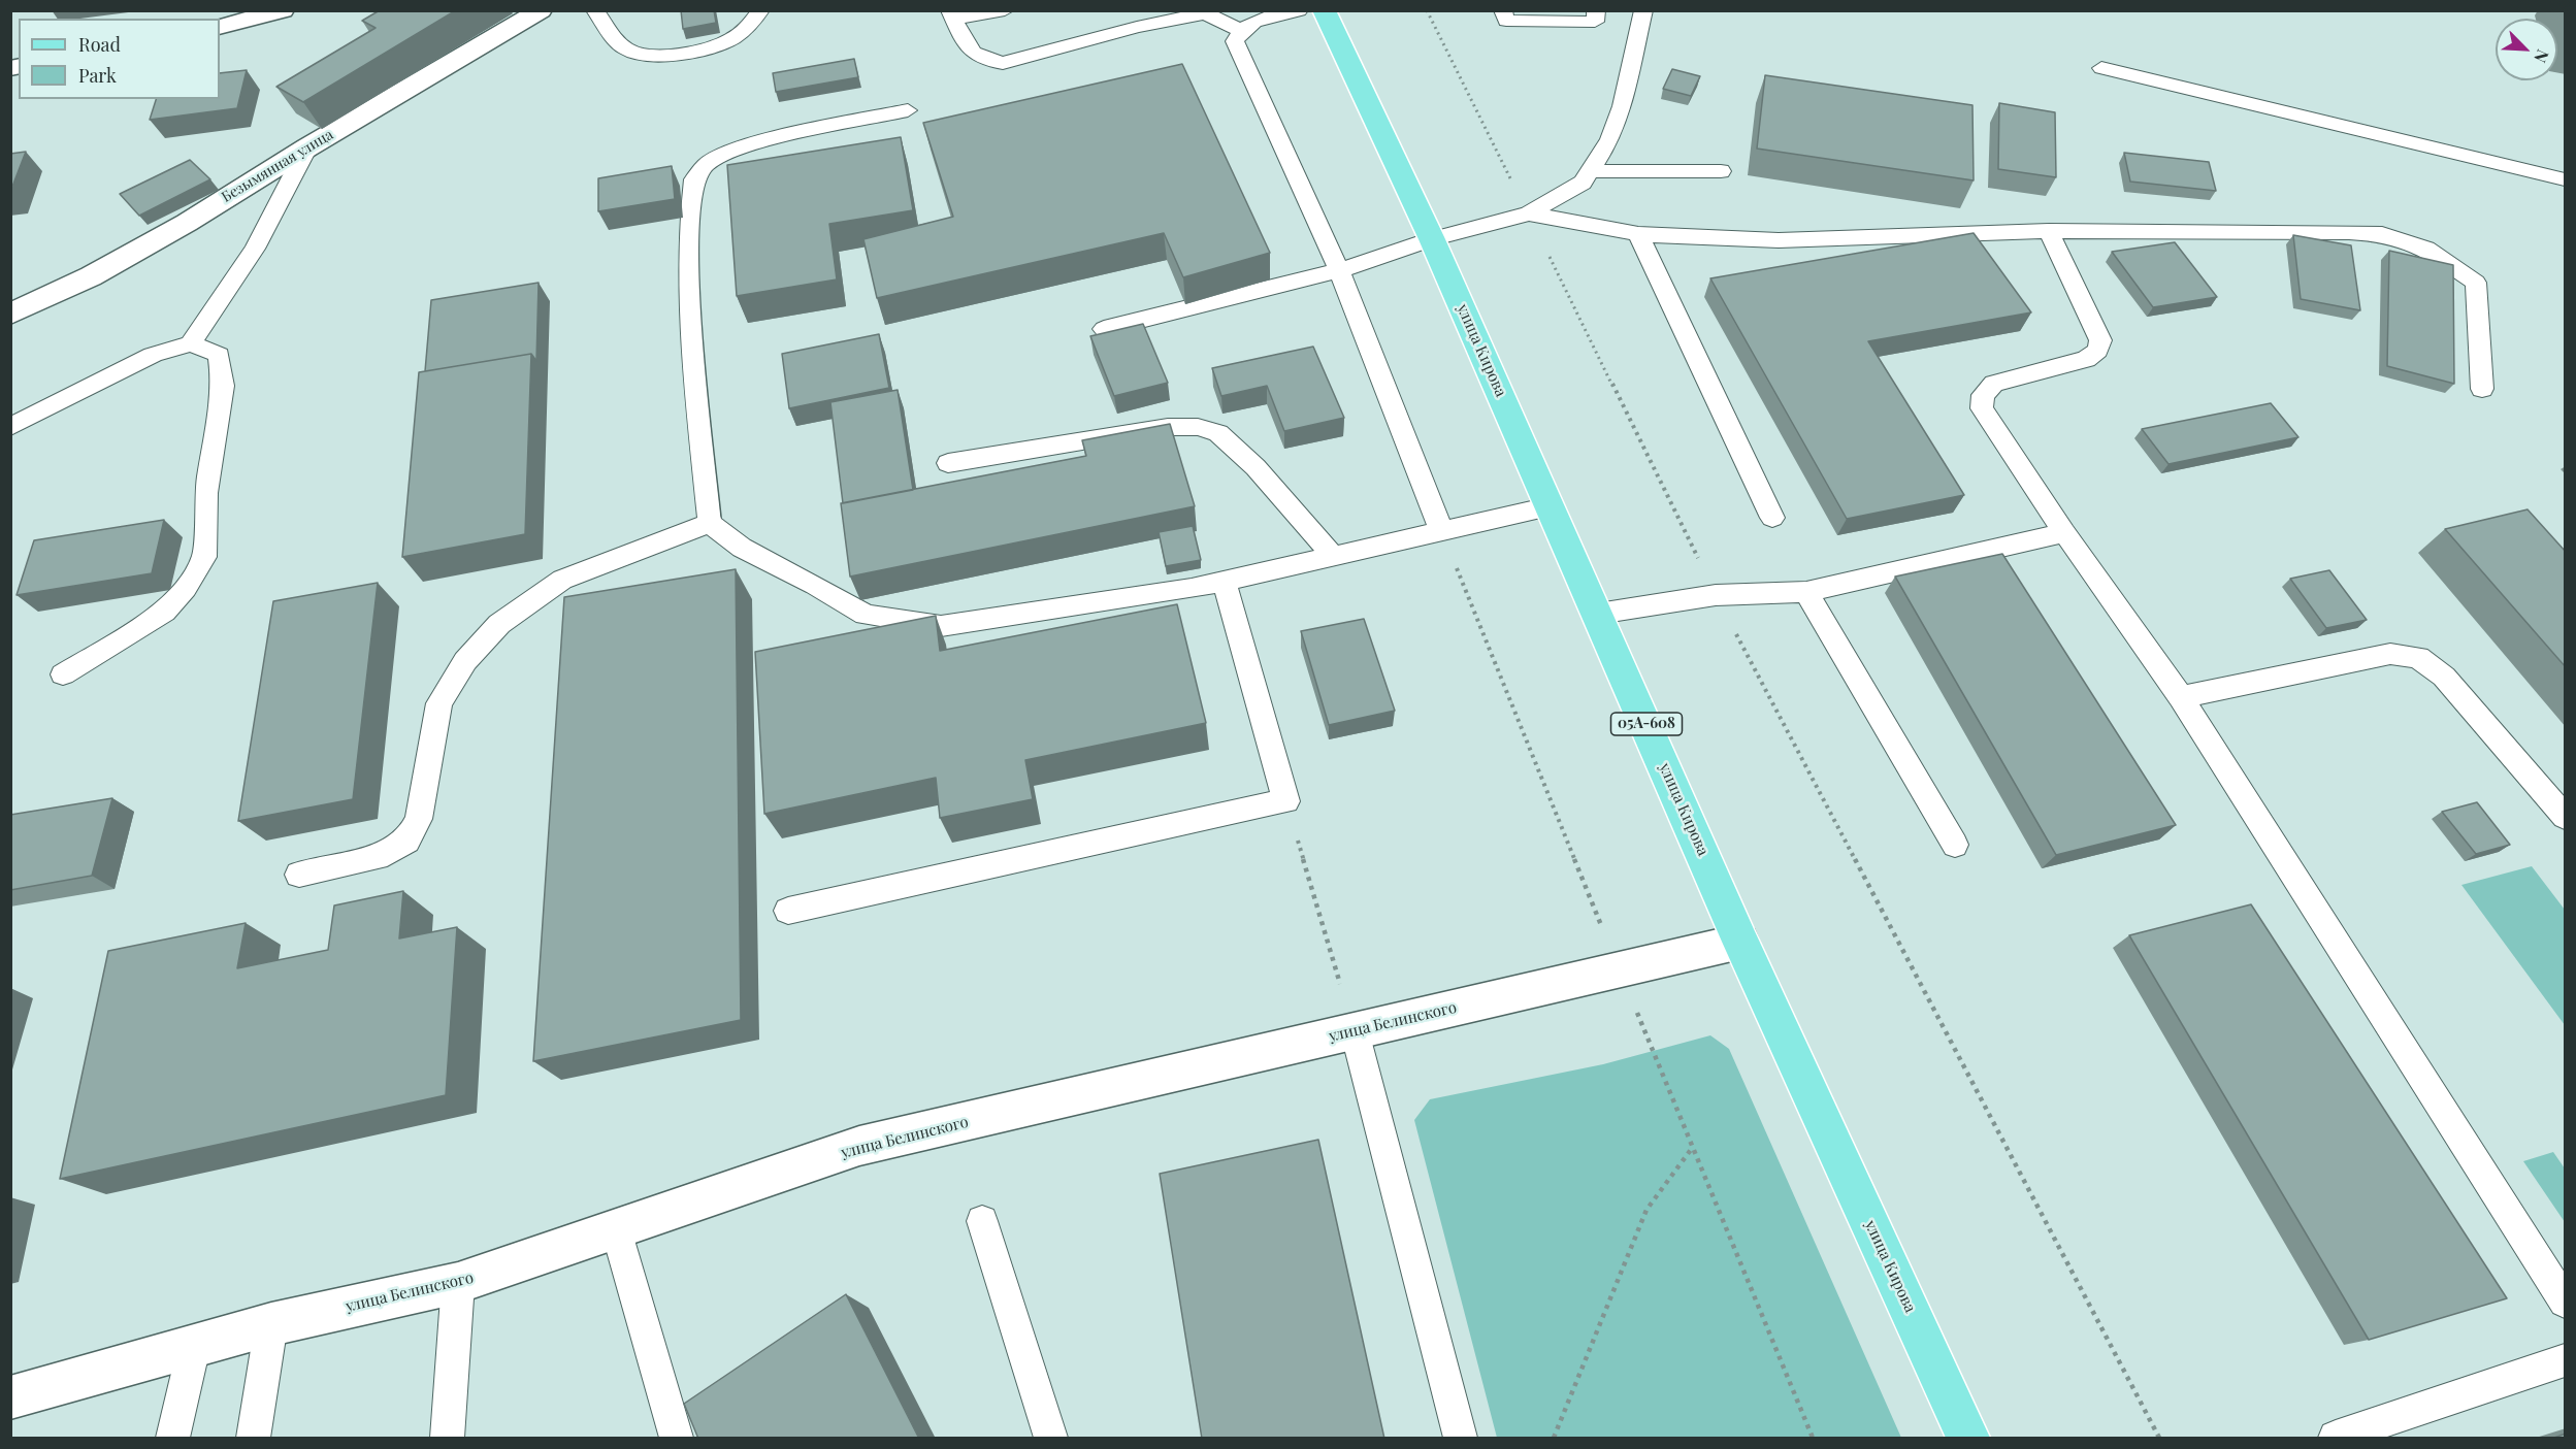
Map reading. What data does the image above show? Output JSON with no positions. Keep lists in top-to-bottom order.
{
  "streets": {
    "main road": ["улица Кирова", "05А-608"],
    "street": ["Безымянная улица", "улица Белинского"]
  },
  "crossings": [
    ["улица Кирова", "улица Белинского"]
  ],
  "legend": ["Road", "Park"],
  "north": "bottom right"
}
